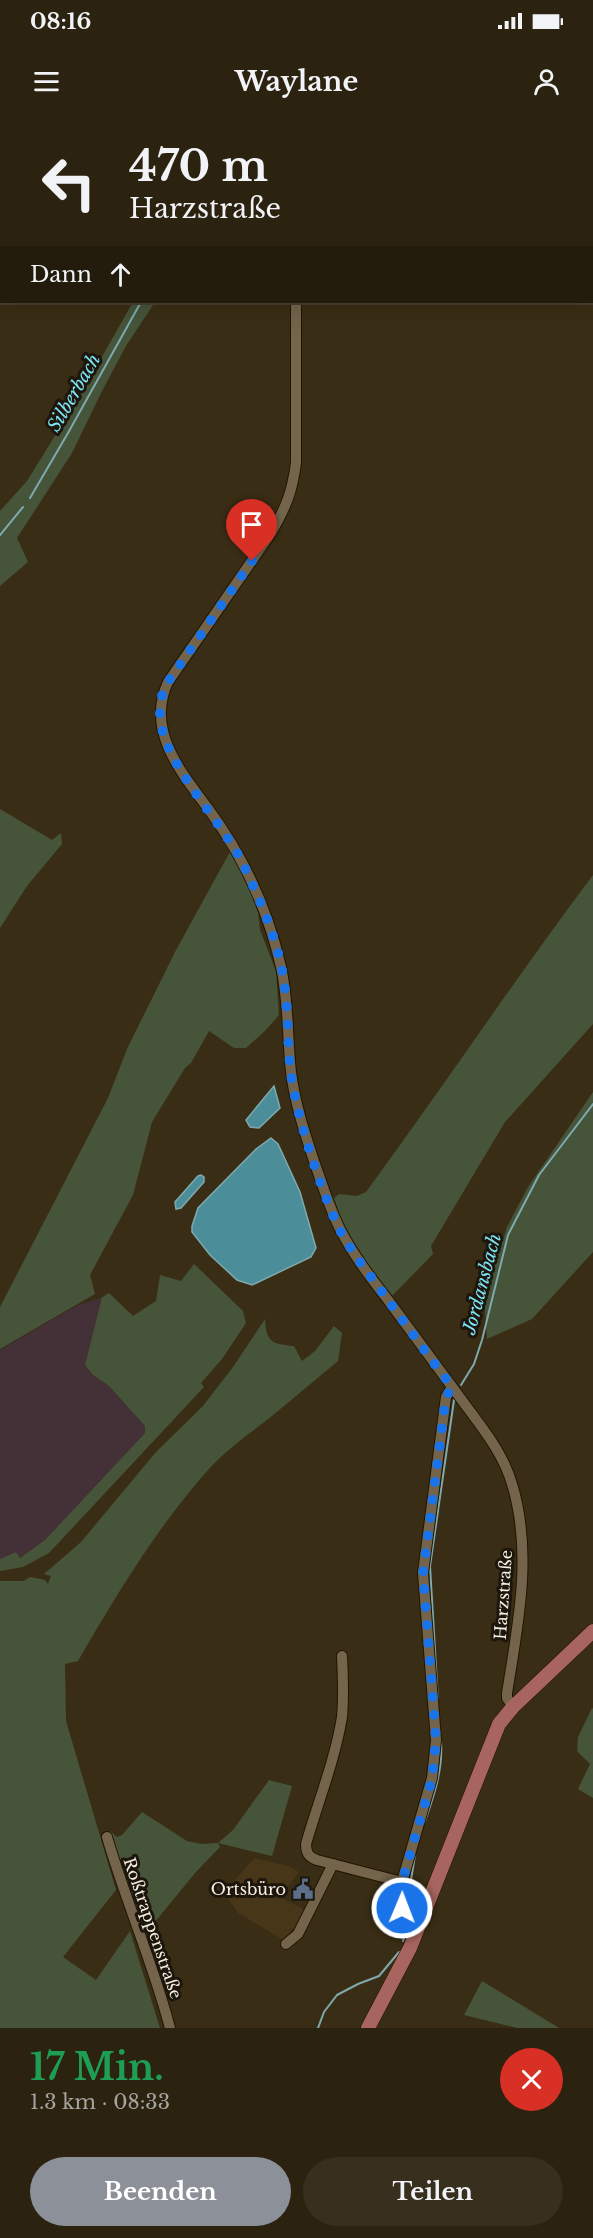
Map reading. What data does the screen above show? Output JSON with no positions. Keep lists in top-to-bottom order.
{
  "streets": {
    "street": ["Harzstraße", "Roßtrappenstraße"]
  },
  "water": ["Silberbach", "Jordansbach"],
  "places": {
    "public building": ["Ortsbüro"]
  },
  "page": {
    "status": "08:16",
    "header": "Waylane",
    "turn": ["470 m", "Harzstraße"],
    "then": "Dann",
    "heading": ["17 Min.", "1.3 km · 08:33"],
    "buttons": ["Beenden", "Teilen"]
  }
}
